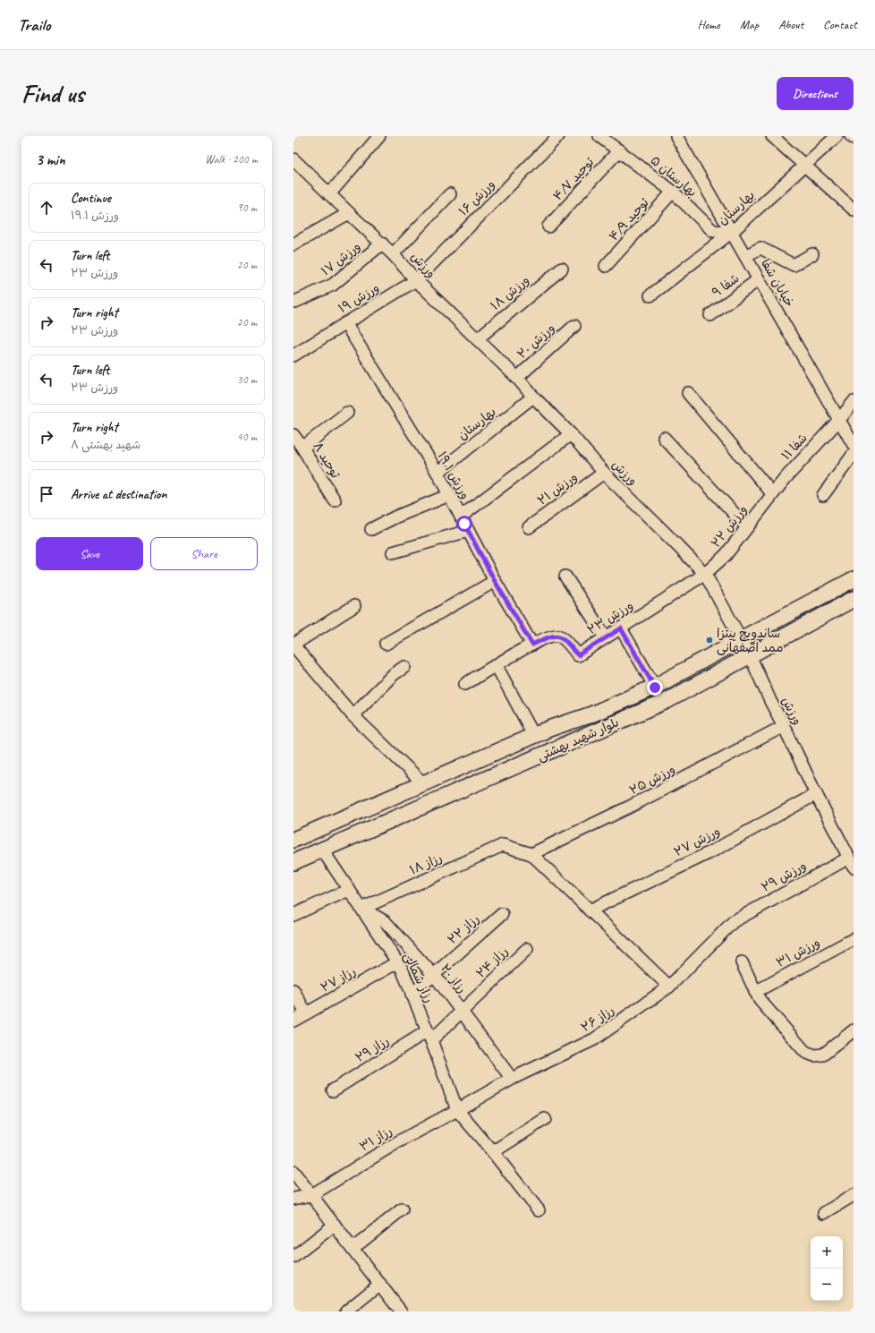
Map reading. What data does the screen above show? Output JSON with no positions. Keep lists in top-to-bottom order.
{
  "streets": {
    "main road": ["بلوار شهید بهشتی"],
    "street": [
      "بهارستان ۵",
      "توحید ۴/۷",
      "ورزش ۱۶",
      "بهارستان",
      "توحید ۴/۹",
      "ورزش ۱۷",
      "ورزش",
      "خیابان شفا",
      "شفا ۹",
      "ورزش ۱۸",
      "ورزش ۱۹",
      "ورزش ۲۰",
      "شفا ۱۱",
      "توحید ۸",
      "ورزش ۱۹.۱",
      "ورزش ۲۱",
      "ورزش ۲۲",
      "ورزش ۲۳",
      "ورزش ۲۵",
      "ورزش ۲۷",
      "رزاز ۱۸",
      "ورزش ۲۹",
      "رزاز ۲۲",
      "ورزش ۳۱",
      "رزاز ۲۴",
      "رزاز شمالی",
      "رزاز ۲۰",
      "رزاز ۲۷",
      "رزاز ۲۶",
      "رزاز ۲۹",
      "رزاز ۳۱"
    ]
  },
  "crossings": [
    ["بهارستان ۵", "توحید ۴/۷"],
    ["بهارستان ۵", "بهارستان"],
    ["بهارستان ۵", "توحید ۴/۹"],
    ["بهارستان ۵", "خیابان شفا"],
    ["ورزش ۱۶", "ورزش"],
    ["ورزش ۱۶", "ورزش ۱۹"],
    ["بهارستان", "ورزش"],
    ["بهارستان", "خیابان شفا"],
    ["بهارستان", "ورزش ۱۹.۱"],
    ["ورزش ۱۷", "ورزش"],
    ["ورزش", "ورزش ۱۸"],
    ["ورزش", "ورزش ۱۹"],
    ["ورزش", "ورزش ۲۰"],
    ["ورزش", "ورزش ۲۱"],
    ["ورزش", "ورزش ۲۲"],
    ["ورزش", "ورزش ۲۳"],
    ["ورزش", "بلوار شهید بهشتی"],
    ["ورزش", "ورزش ۲۵"],
    ["ورزش", "ورزش ۲۷"],
    ["ورزش", "ورزش ۲۹"],
    ["خیابان شفا", "شفا ۹"],
    ["خیابان شفا", "شفا ۱۱"],
    ["ورزش ۱۹", "ورزش ۱۹.۱"],
    ["شفا ۱۱", "ورزش ۲۲"],
    ["ورزش ۱۹.۱", "ورزش ۲۳"],
    ["ورزش ۲۲", "ورزش ۲۳"],
    ["بلوار شهید بهشتی", "رزاز شمالی"],
    ["ورزش ۲۵", "رزاز ۱۸"],
    ["رزاز ۱۸", "رزاز شمالی"],
    ["رزاز ۱۸", "رزاز ۲۰"],
    ["ورزش ۲۹", "رزاز ۲۶"],
    ["رزاز ۲۲", "رزاز شمالی"],
    ["رزاز ۲۲", "رزاز ۲۰"],
    ["رزاز ۲۴", "رزاز شمالی"],
    ["رزاز ۲۴", "رزاز ۲۰"],
    ["رزاز ۲۴", "رزاز ۲۹"],
    ["رزاز شمالی", "رزاز ۲۰"],
    ["رزاز شمالی", "رزاز ۲۷"],
    ["رزاز شمالی", "رزاز ۲۶"],
    ["رزاز شمالی", "رزاز ۲۹"],
    ["رزاز شمالی", "رزاز ۳۱"],
    ["رزاز ۲۰", "رزاز ۲۶"],
    ["رزاز ۲۶", "رزاز ۳۱"]
  ],
  "places": ["ساندویچ پیتزا ممد اصفهانی"],
  "page": {
    "header": "Trailo",
    "nav": [
      "Home",
      "Map",
      "About",
      "Contact"
    ],
    "buttons": [
      "Directions",
      ["Save", "Share"]
    ],
    "title": "Find us",
    "heading": ["3 min", "Walk · 200 m"],
    "list": [
      ["Continue", "ورزش ۱۹.۱", "90 m"],
      ["Turn left", "ورزش ۲۳", "20 m"],
      ["Turn right", "ورزش ۲۳", "20 m"],
      ["Turn left", "ورزش ۲۳", "30 m"],
      ["Turn right", "شهید بهشتی ۸", "40 m"],
      "Arrive at destination"
    ],
    "map_buttons": ["+", "−"]
  }
}
